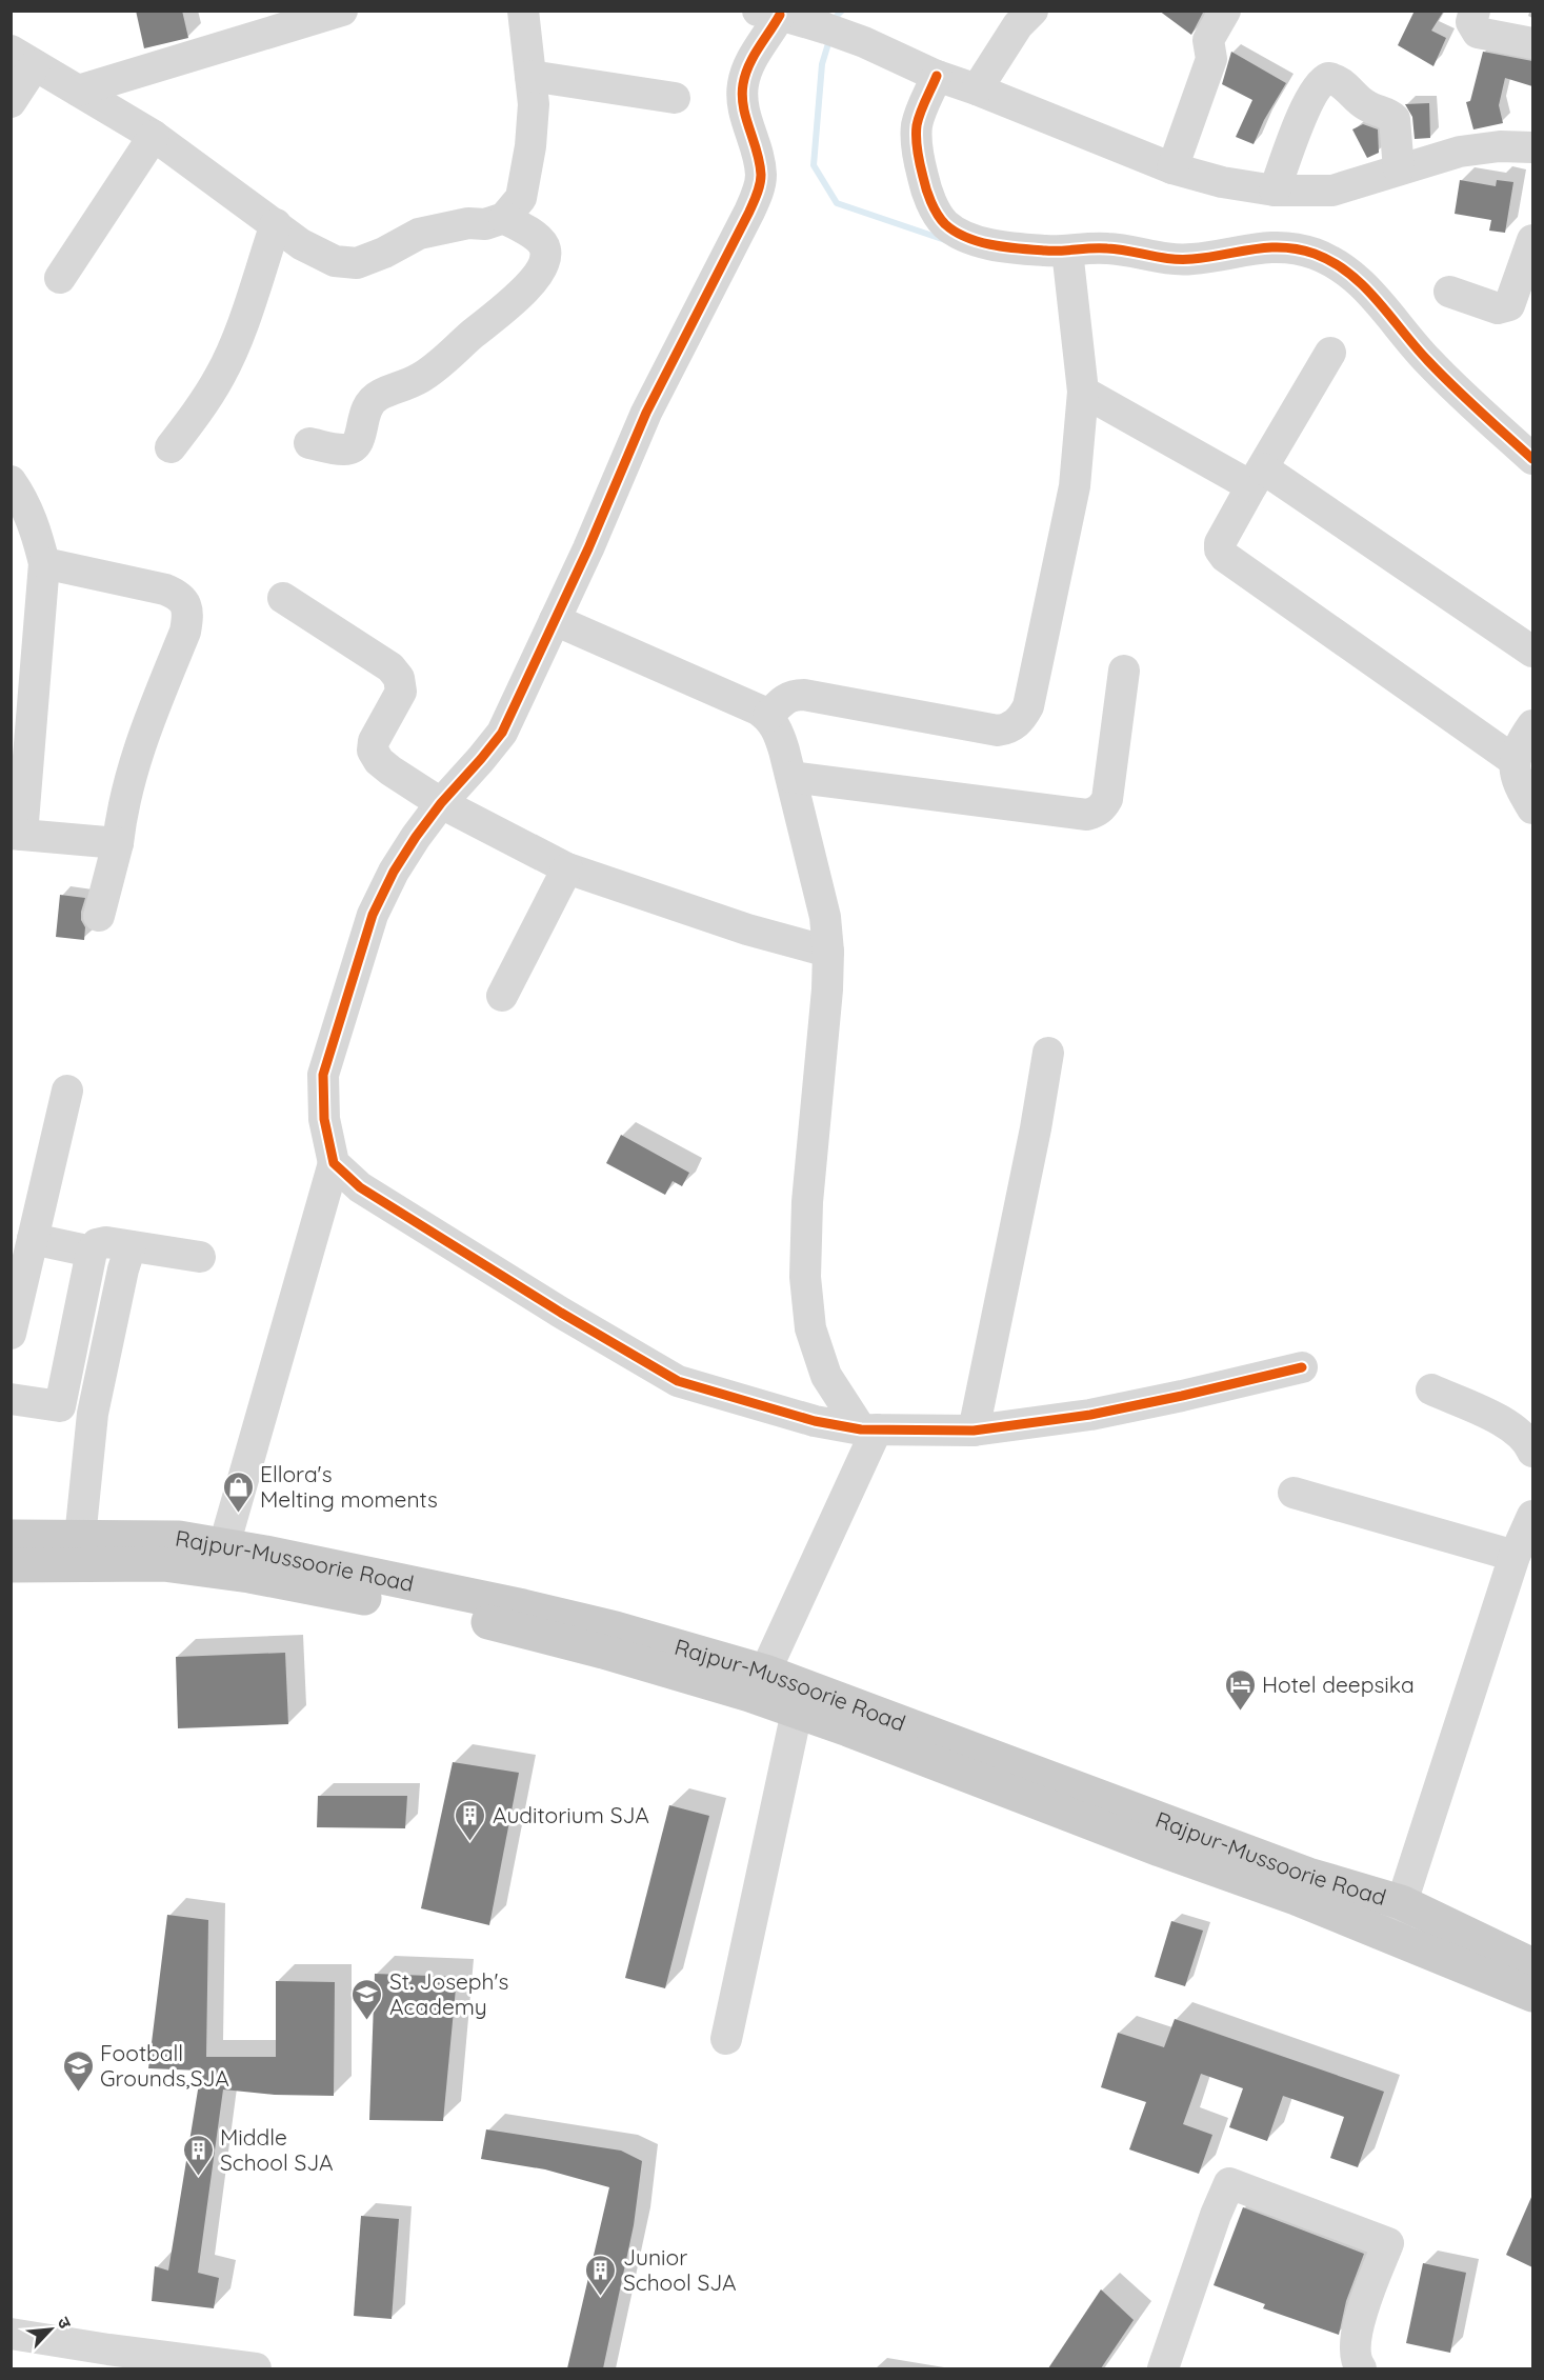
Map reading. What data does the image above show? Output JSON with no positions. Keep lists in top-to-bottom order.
{
  "streets": {
    "main road": ["Rajpur-Mussoorie Road"]
  },
  "places": {
    "shop": ["Ellora's Melting moments"],
    "hotel": ["Hotel deepsika"],
    "building": ["Auditorium SJA", "Middle School SJA", "Junior School SJA"],
    "school or university": ["St. Joseph's Academy", "Football Grounds,SJA"]
  },
  "north": "top right"
}
